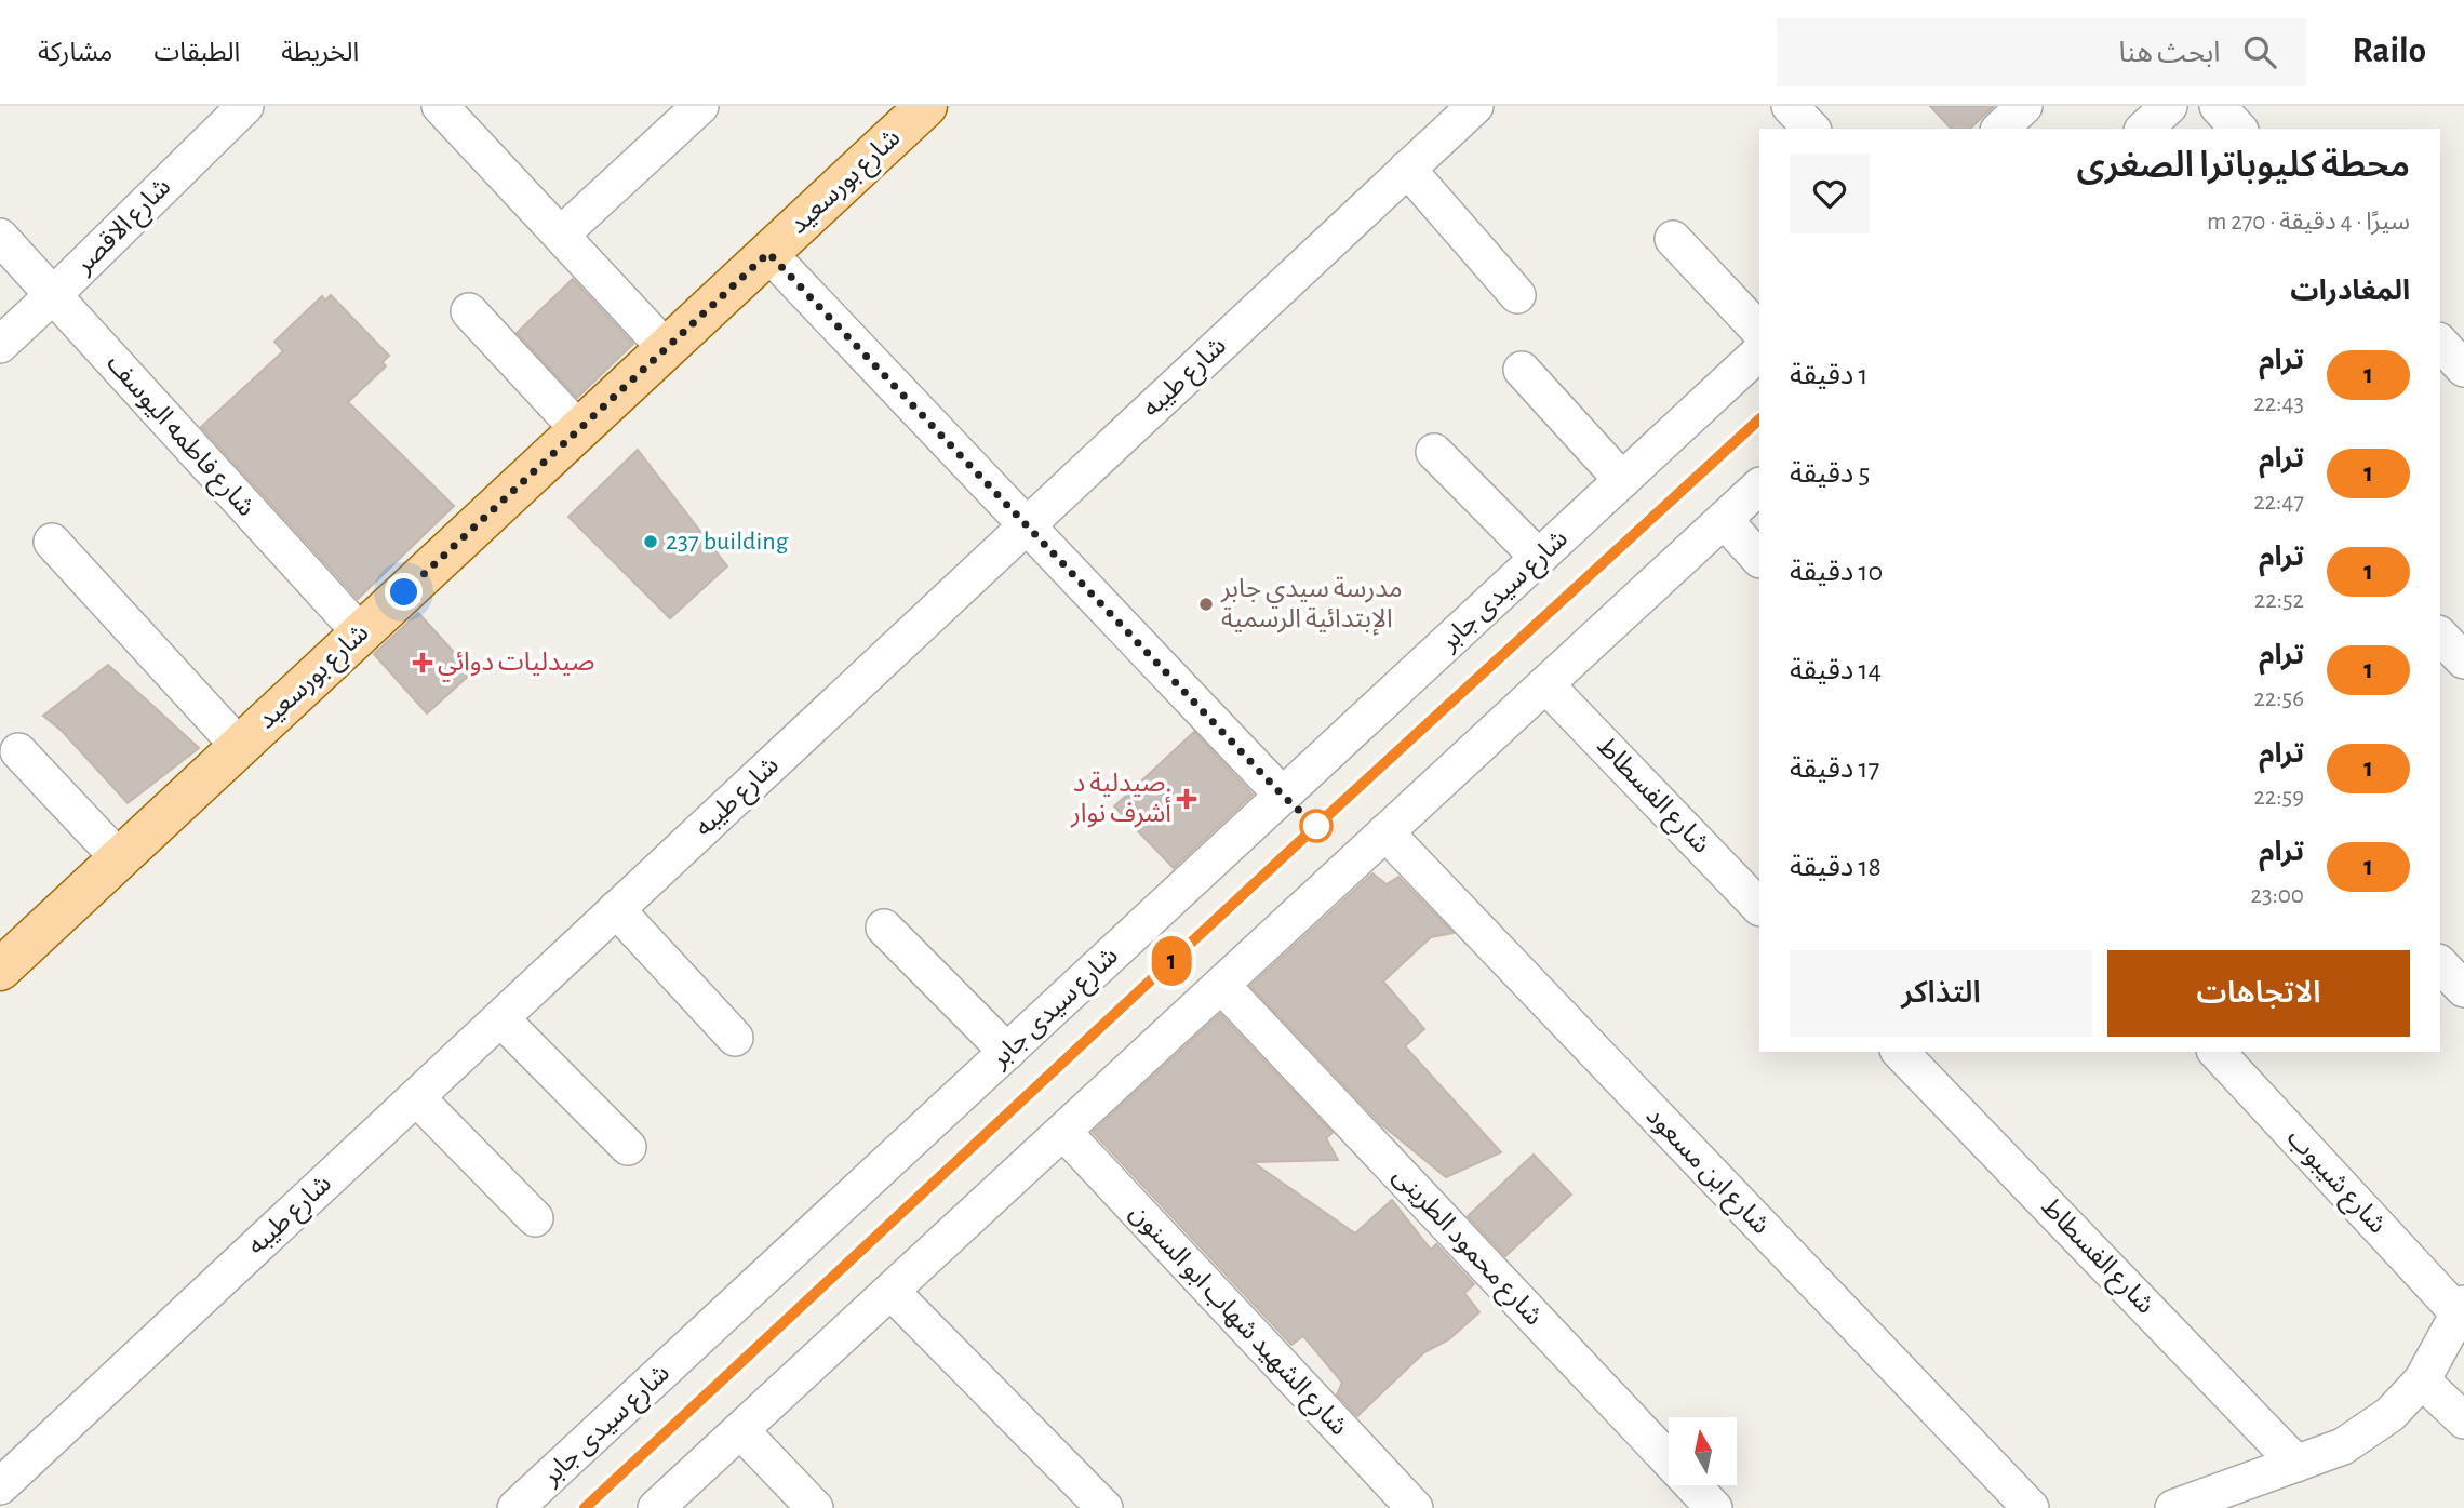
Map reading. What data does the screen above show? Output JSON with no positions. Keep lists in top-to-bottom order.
{
  "streets": {
    "main road": ["شارع بورسعيد"],
    "street": [
      "شارع الاقصر",
      "شارع طيبه",
      "شارع فاطمه اليوسف",
      "شارع سيدى جابر",
      "شارع الفسطاط",
      "شارع ابن مسعود",
      "شارع شيبوب",
      "شارع محمود الطرينى",
      "شارع الشهيد شهاب ابو السنون"
    ]
  },
  "crossings": [
    ["شارع بورسعيد", "شارع فاطمه اليوسف"],
    ["شارع الاقصر", "شارع فاطمه اليوسف"]
  ],
  "places": {
    "other": ["237 building", "مدرسة سيدي جابر الإبتدائية الرسمية"],
    "health": ["صيدليات دوائي", "صيدلية د. أشرف نوار"]
  },
  "lines": ["tram line 1"],
  "north": "top",
  "page": {
    "header": "Railo",
    "search": "ابحث هنا",
    "nav": ["الخريطة", "الطبقات", "مشاركة"],
    "on_map": "1",
    "heading": [
      ["محطة كليوباترا الصغرى", "سيرًا · 4 دقيقة · 270 m"],
      "المغادرات"
    ],
    "list": [
      {
        "mark": "1",
        "name": "ترام",
        "note": "22:43",
        "value": "1 دقيقة"
      },
      {
        "mark": "1",
        "name": "ترام",
        "note": "22:47",
        "value": "5 دقيقة"
      },
      {
        "mark": "1",
        "name": "ترام",
        "note": "22:52",
        "value": "10 دقيقة"
      },
      {
        "mark": "1",
        "name": "ترام",
        "note": "22:56",
        "value": "14 دقيقة"
      },
      {
        "mark": "1",
        "name": "ترام",
        "note": "22:59",
        "value": "17 دقيقة"
      },
      {
        "mark": "1",
        "name": "ترام",
        "note": "23:00",
        "value": "18 دقيقة"
      }
    ],
    "buttons": ["الاتجاهات", "التذاكر"]
  }
}
